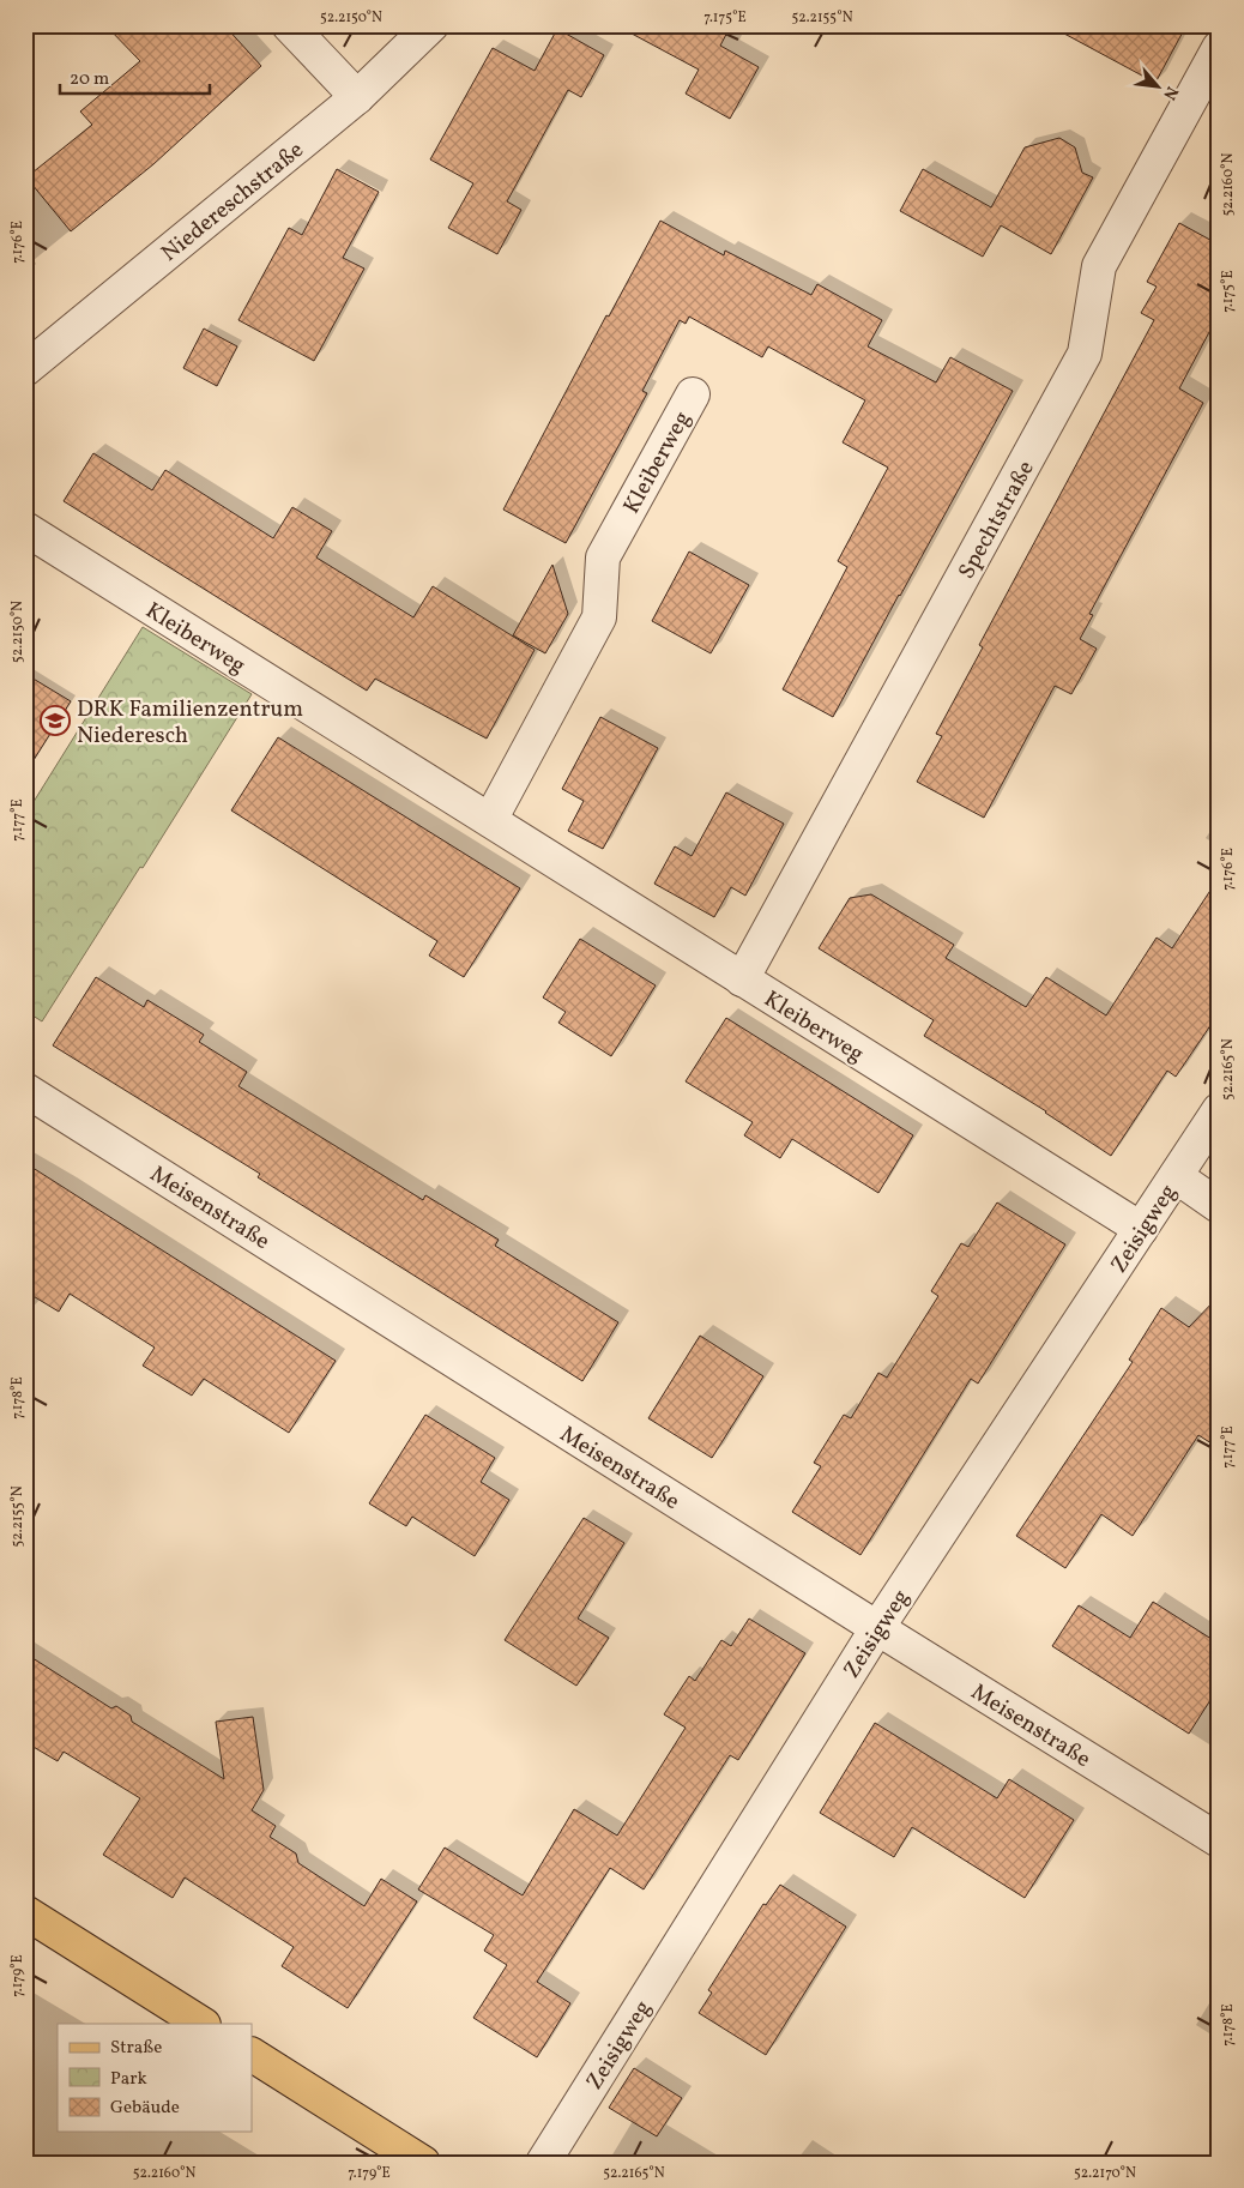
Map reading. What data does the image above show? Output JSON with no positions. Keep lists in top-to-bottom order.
{
  "streets": {
    "street": [
      "Niedereschstraße",
      "Kleiberweg",
      "Spechtstraße",
      "Meisenstraße",
      "Zeisigweg"
    ]
  },
  "crossings": [
    ["Kleiberweg", "Spechtstraße"],
    ["Kleiberweg", "Zeisigweg"],
    ["Meisenstraße", "Zeisigweg"]
  ],
  "places": {
    "school or university": ["DRK Familienzentrum Niederesch"]
  },
  "legend": ["Straße", "Park", "Gebäude"],
  "scale_bar": "20 m",
  "north": "bottom right",
  "coordinates": [
    "52.2150°N",
    "7.175°E",
    "52.2155°N",
    "52.2160°N",
    "7.176°E",
    "7.177°E",
    "52.2165°N",
    "7.178°E",
    "7.179°E",
    "52.2170°N"
  ]
}
